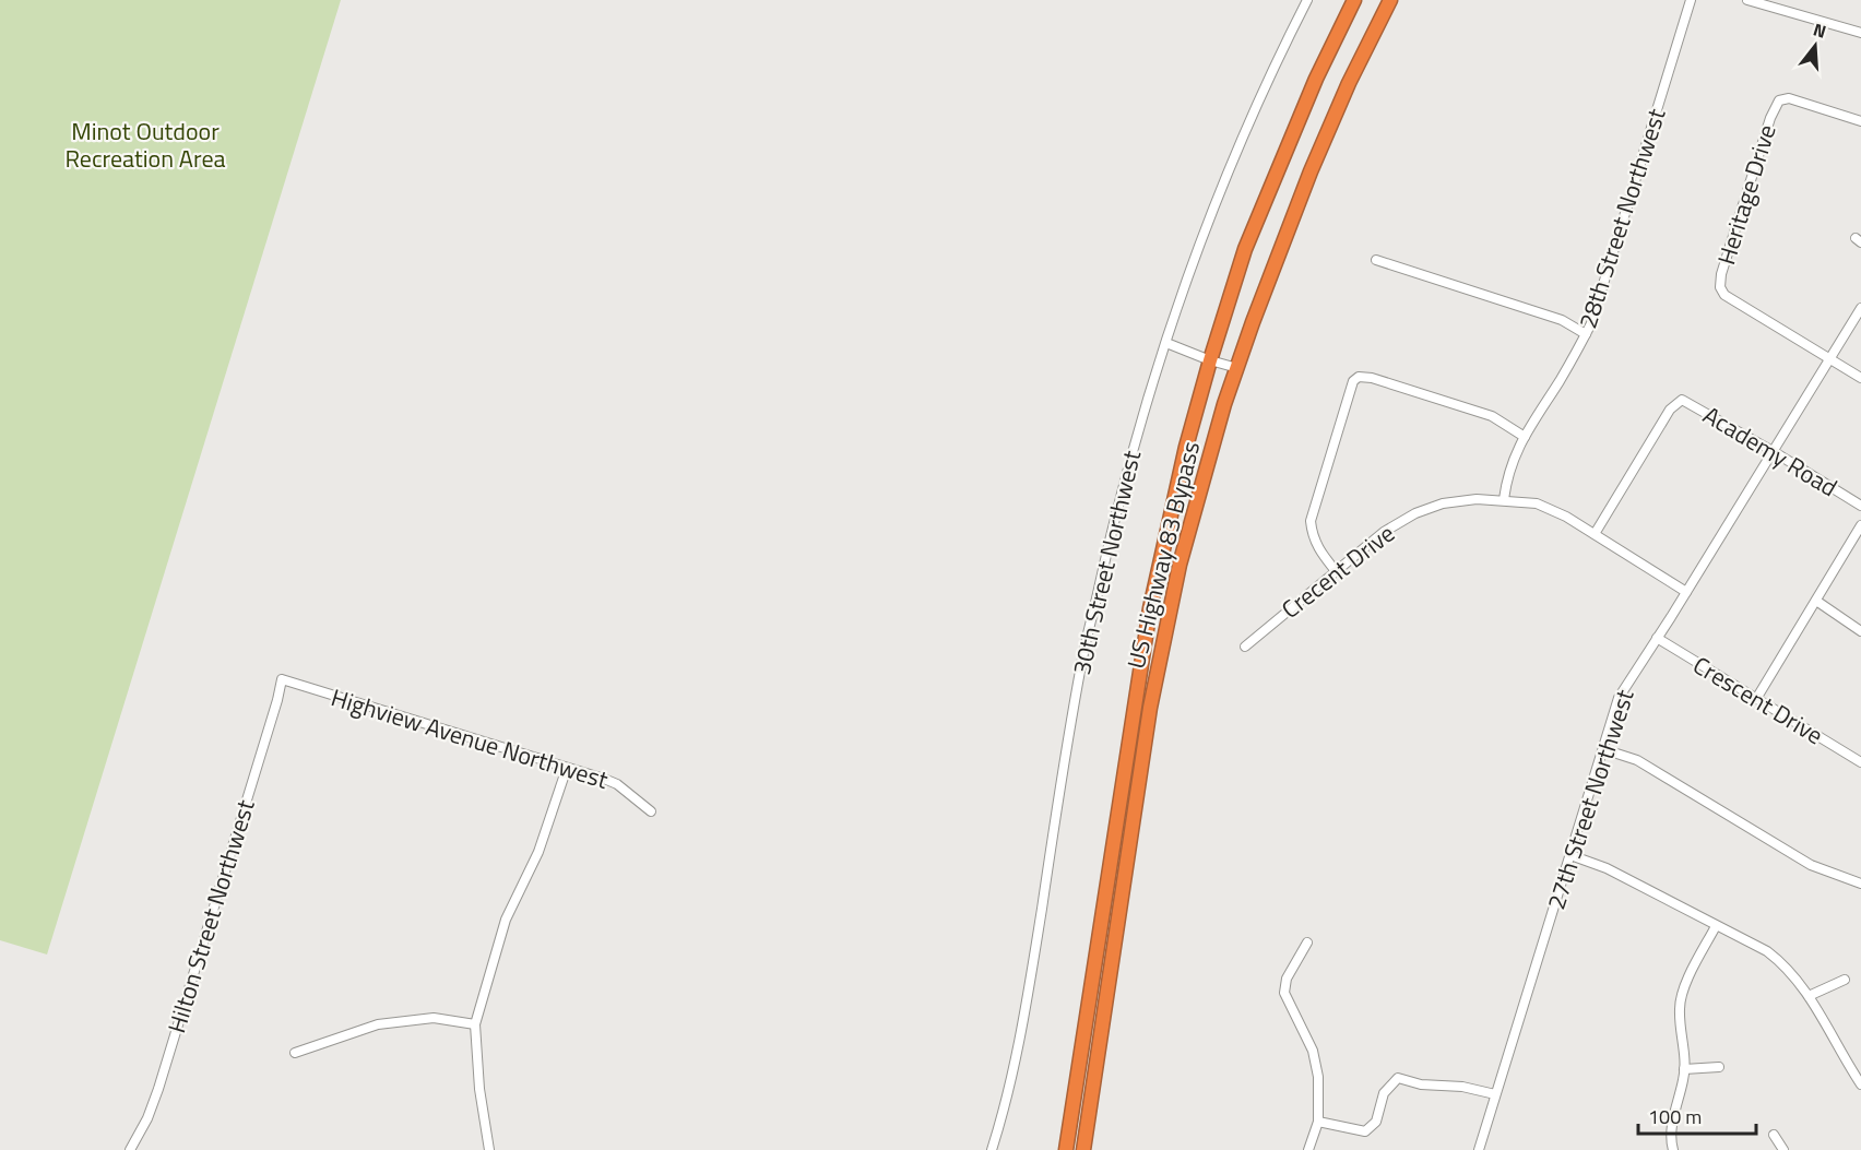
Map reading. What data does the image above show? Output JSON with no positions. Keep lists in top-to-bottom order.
{
  "streets": {
    "highway": ["US Highway 83 Bypass"],
    "street": [
      "Heritage Drive",
      "28th Street Northwest",
      "Academy Road",
      "30th Street Northwest",
      "Crecent Drive",
      "Crescent Drive",
      "Highview Avenue Northwest",
      "27th Street Northwest",
      "Hilton Street Northwest"
    ]
  },
  "crossings": [
    ["Heritage Drive", "27th Street Northwest"],
    ["28th Street Northwest", "Crecent Drive"],
    ["Academy Road", "Crecent Drive"],
    ["Academy Road", "27th Street Northwest"],
    ["Crecent Drive", "27th Street Northwest"],
    ["Crescent Drive", "27th Street Northwest"],
    ["Highview Avenue Northwest", "Hilton Street Northwest"]
  ],
  "parks": ["Minot Outdoor Recreation Area"],
  "scale_bar": "100 m",
  "north": "top"
}
